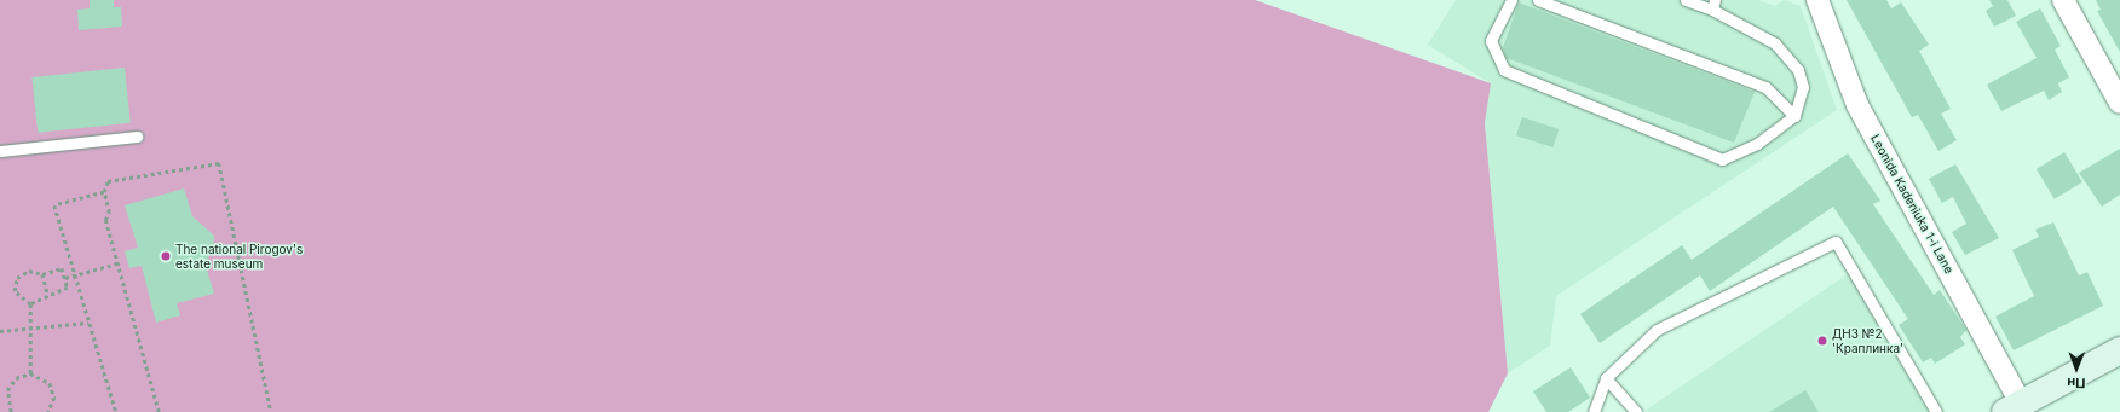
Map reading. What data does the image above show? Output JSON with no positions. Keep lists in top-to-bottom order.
{
  "streets": {
    "street": ["Leonida Kadeniuka 1-i Lane"]
  },
  "places": ["The national Pirogov's estate museum", "ДНЗ №2 'Краплинка'"],
  "north": "bottom"
}
